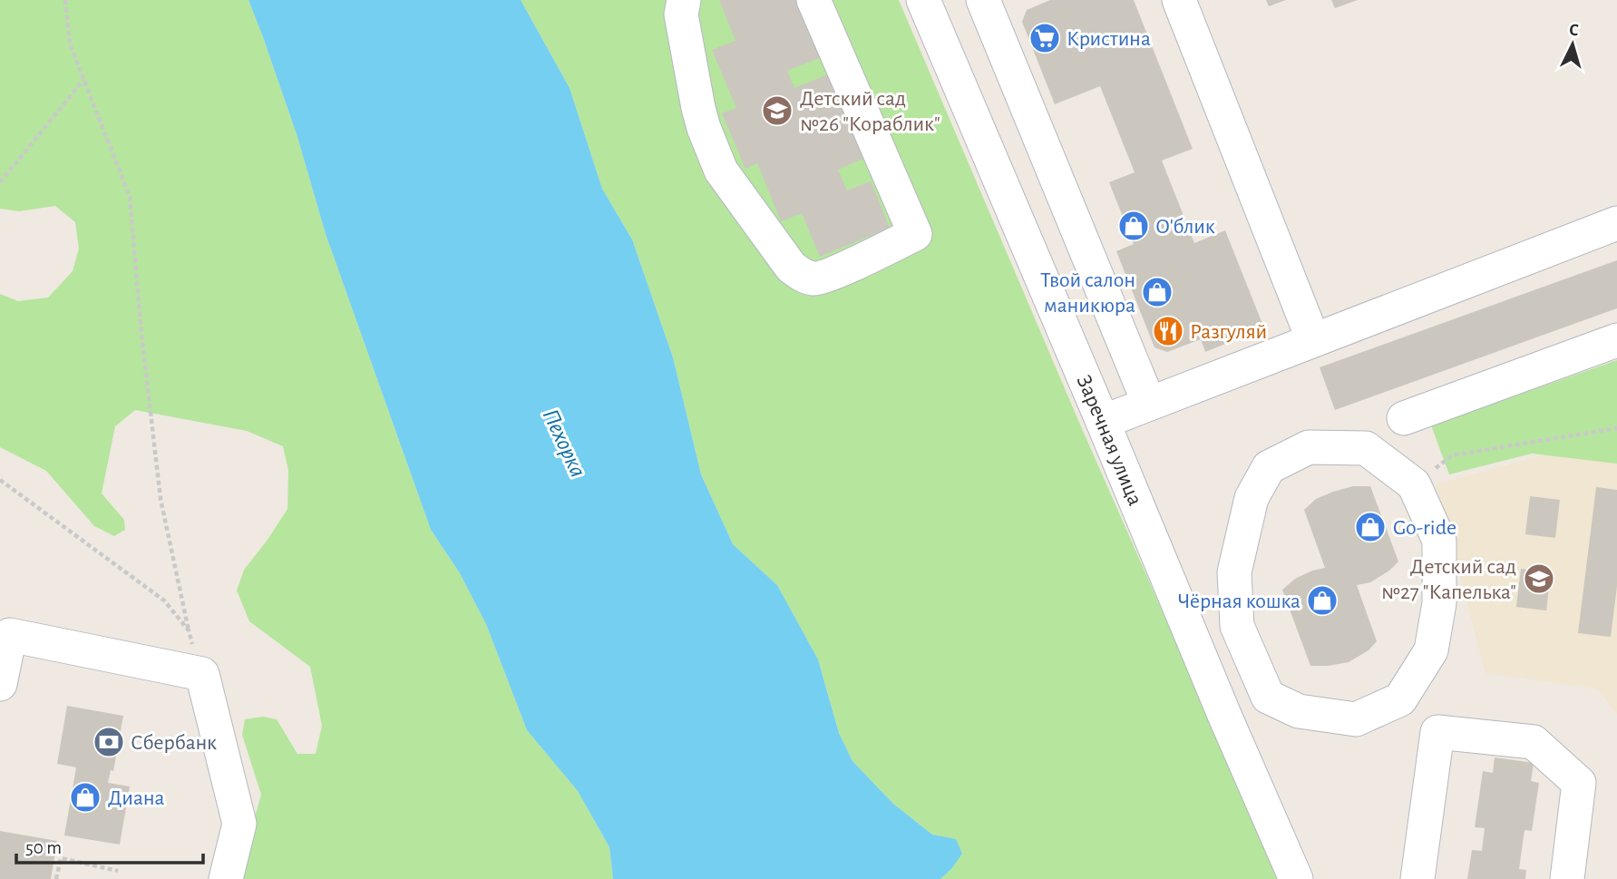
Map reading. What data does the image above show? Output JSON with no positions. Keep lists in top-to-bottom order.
{
  "streets": {
    "street": ["Заречная улица"]
  },
  "water": ["Пехорка"],
  "places": {
    "supermarket": ["Кристина"],
    "school or university": ["Детский сад №26 \"Кораблик\"", "Детский сад №27 \"Капелька\""],
    "shop": [
      "О'блик",
      "Твой салон маникюра",
      "Go-ride",
      "Чёрная кошка",
      "Диана"
    ],
    "restaurant": ["Разгуляй"],
    "bank": ["Сбербанк"]
  },
  "scale_bar": "50 m",
  "north": "top"
}
